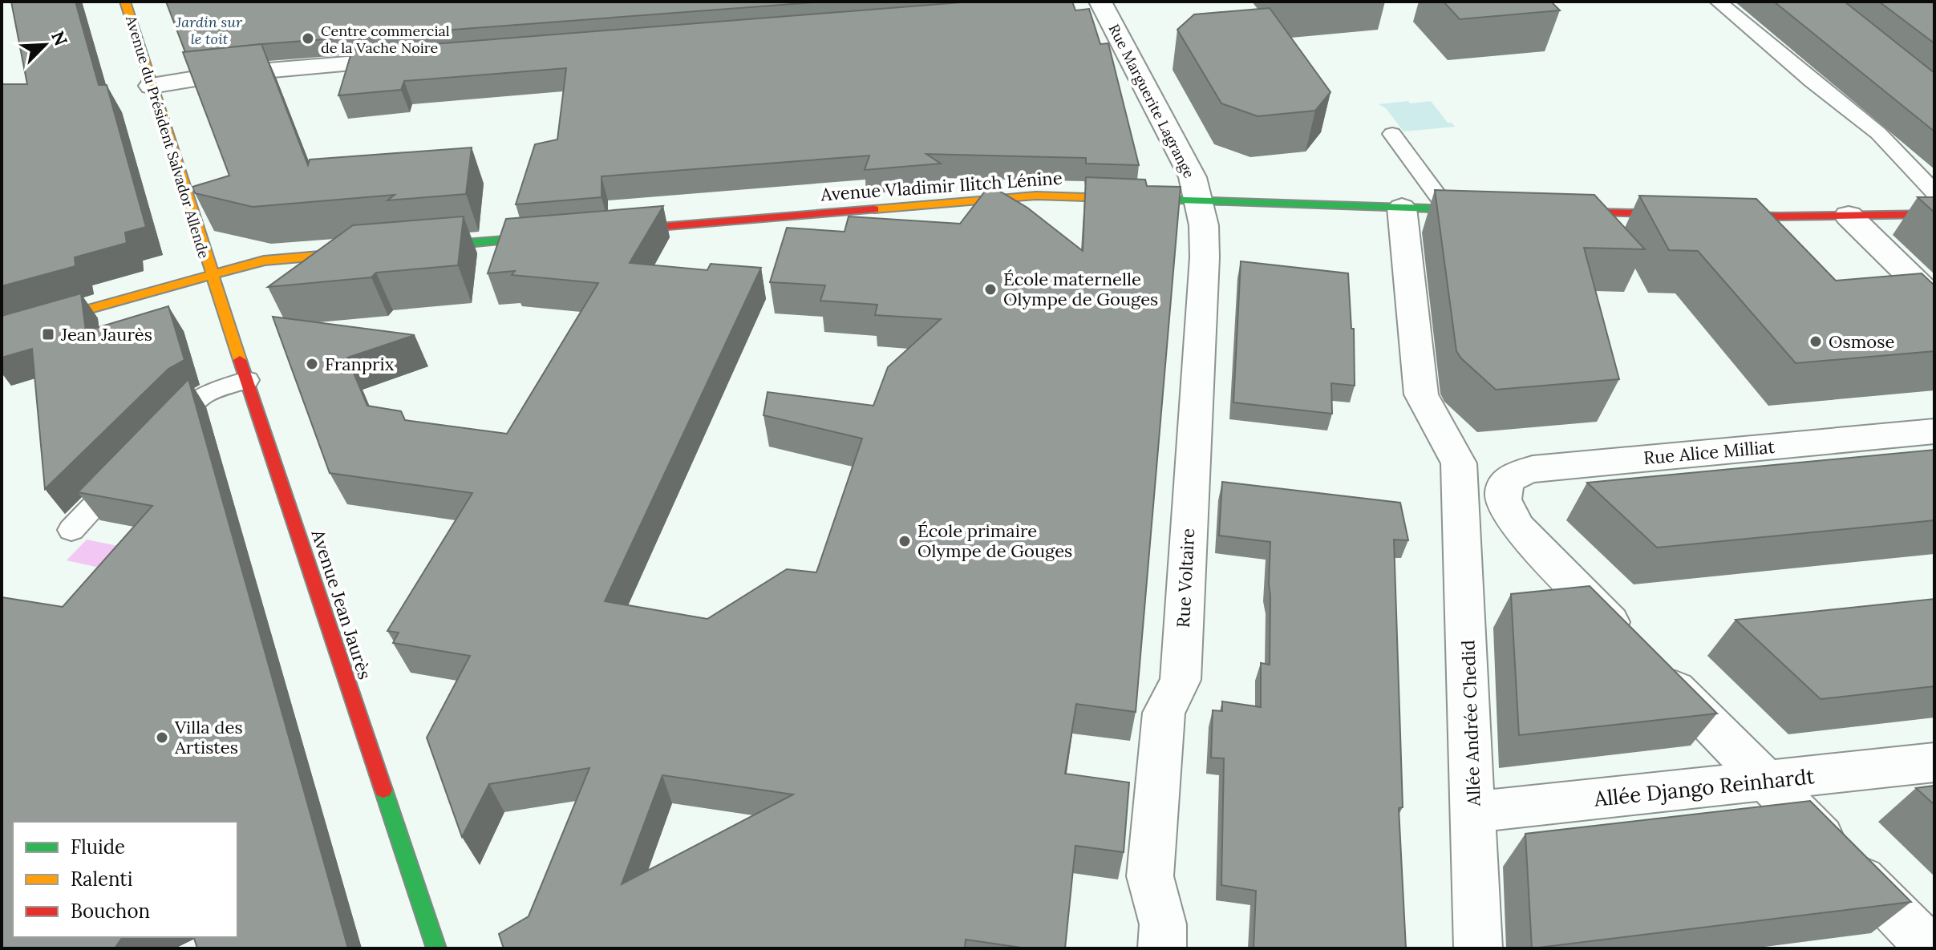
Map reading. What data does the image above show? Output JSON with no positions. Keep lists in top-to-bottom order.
{
  "streets": {
    "street": [
      "Rue Marguerite Lagrange",
      "Avenue du Président Salvador Allende",
      "Avenue Vladimir Ilitch Lénine",
      "Rue Alice Milliat",
      "Rue Voltaire",
      "Avenue Jean Jaurès",
      "Allée Andrée Chedid",
      "Allée Django Reinhardt"
    ]
  },
  "crossings": [
    ["Rue Marguerite Lagrange", "Avenue Vladimir Ilitch Lénine"],
    ["Rue Marguerite Lagrange", "Rue Voltaire"],
    ["Avenue du Président Salvador Allende", "Avenue Jean Jaurès"],
    ["Avenue Vladimir Ilitch Lénine", "Rue Voltaire"],
    ["Avenue Vladimir Ilitch Lénine", "Allée Andrée Chedid"],
    ["Rue Alice Milliat", "Allée Django Reinhardt"],
    ["Allée Andrée Chedid", "Allée Django Reinhardt"]
  ],
  "parks": ["Jardin sur le toit"],
  "places": {
    "other": [
      "Centre commercial de la Vache Noire",
      "École maternelle Olympe de Gouges",
      "Osmose",
      "Franprix",
      "École primaire Olympe de Gouges",
      "Villa des Artistes"
    ],
    "transit": ["Jean Jaurès"]
  },
  "legend": ["Fluide", "Ralenti", "Bouchon"],
  "north": "top right"
}
